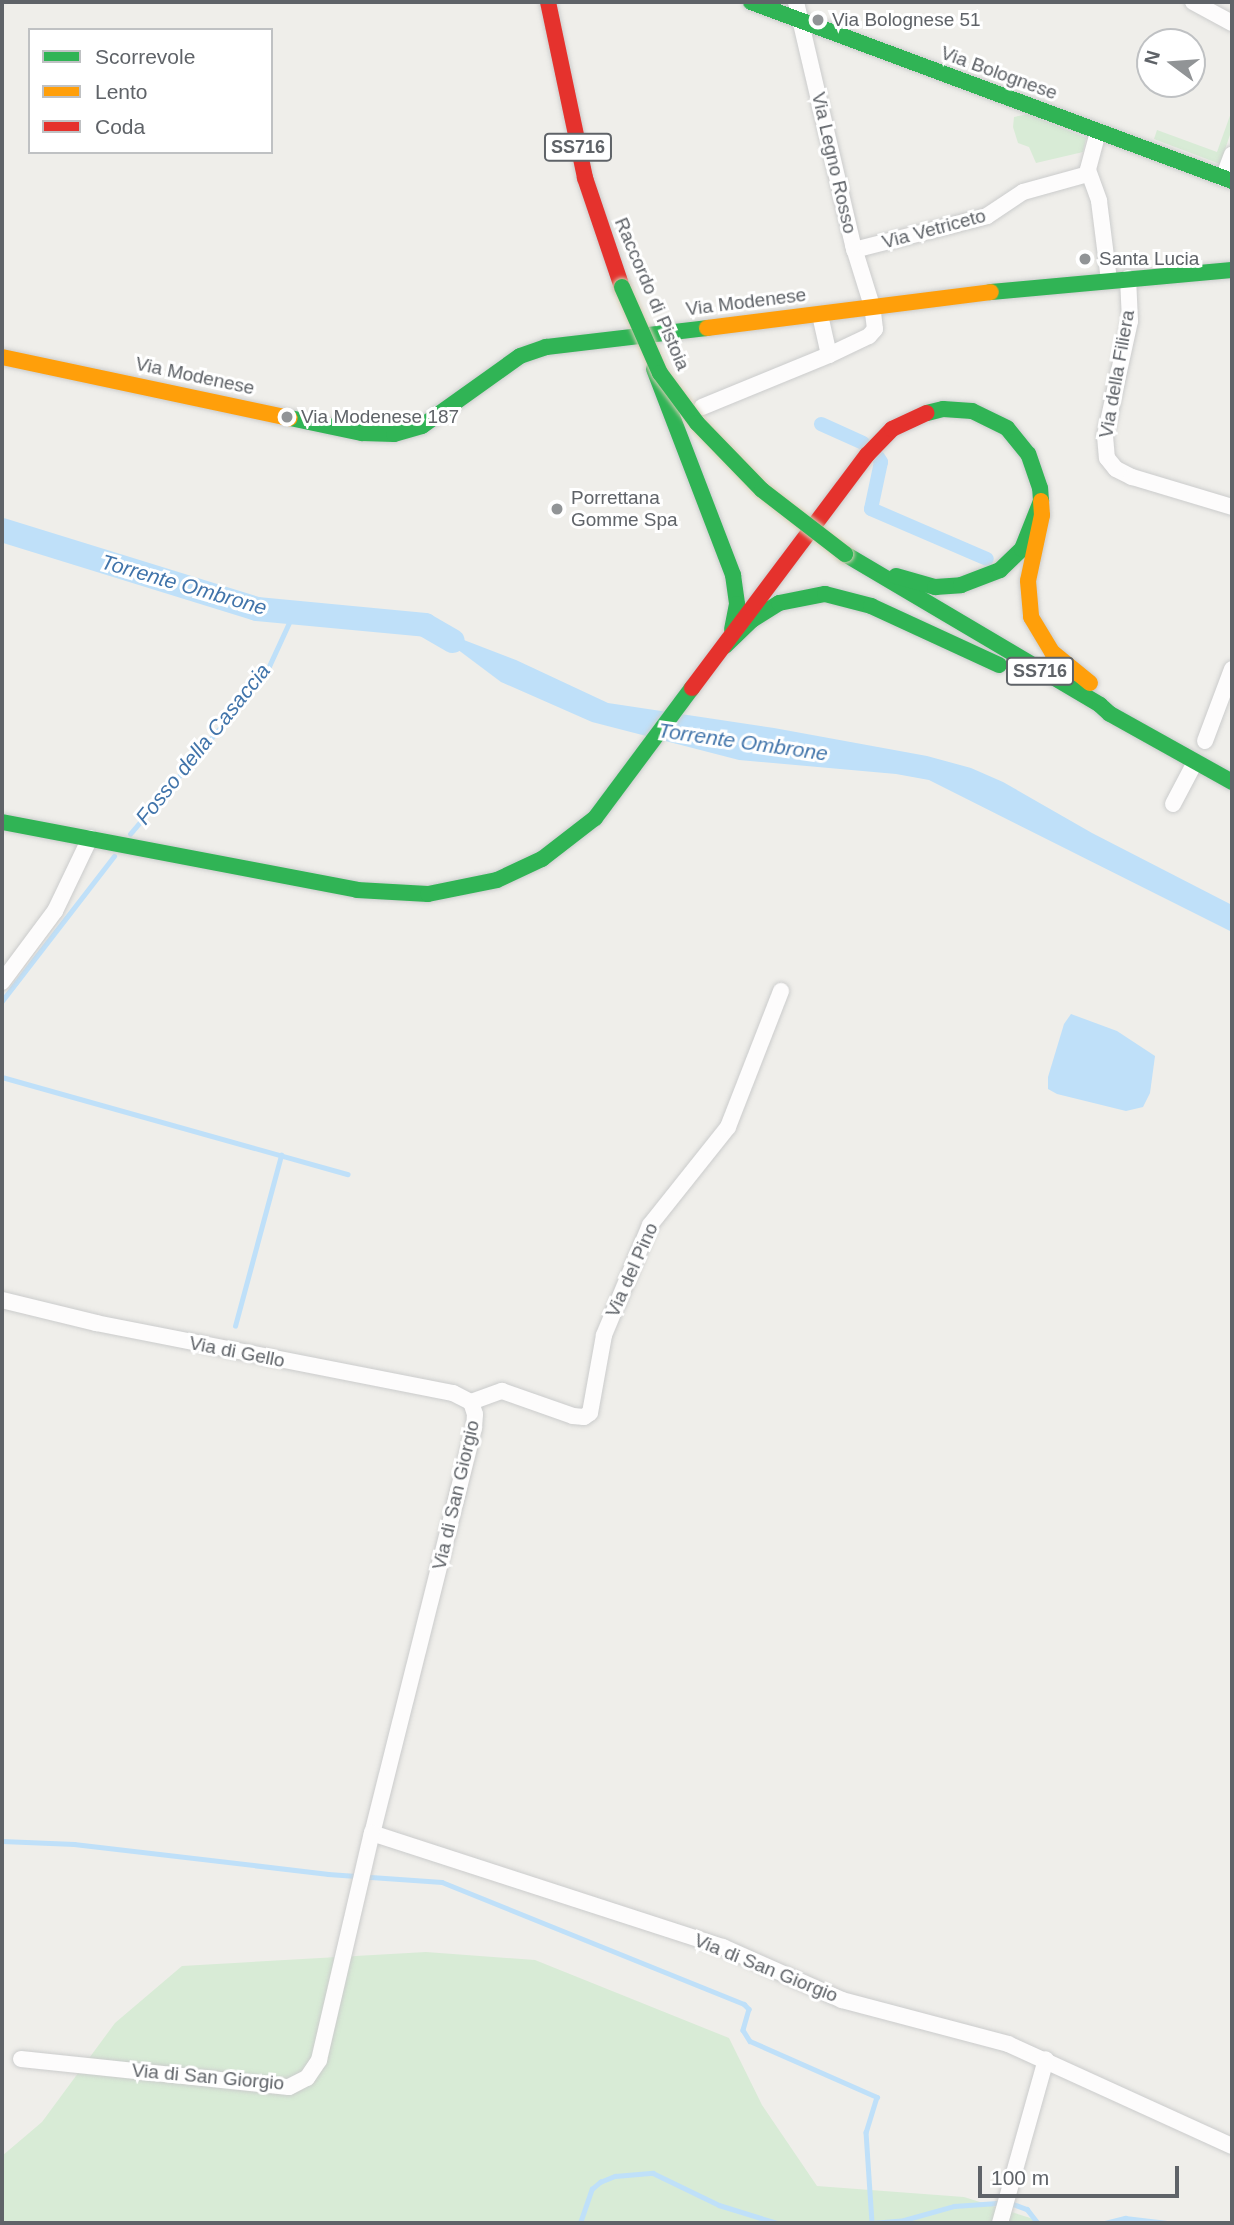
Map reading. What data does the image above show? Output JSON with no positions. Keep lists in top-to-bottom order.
{
  "streets": {
    "main road": [
      "Via Bolognese",
      "SS716",
      "Raccordo di Pistoia",
      "Via Modenese"
    ],
    "street": [
      "Via Legno Rosso",
      "Via Vetriceto",
      "Via della Filiera",
      "Via del Pino",
      "Via di Gello",
      "Via di San Giorgio"
    ]
  },
  "crossings": [
    ["Via Bolognese", "Via Legno Rosso"],
    ["Via Legno Rosso", "Via Vetriceto"],
    ["Via Legno Rosso", "Via Modenese"],
    ["Via Modenese", "Via della Filiera"],
    ["Via del Pino", "Via di Gello"],
    ["Via del Pino", "Via di San Giorgio"],
    ["Via di Gello", "Via di San Giorgio"]
  ],
  "water": ["Torrente Ombrone", "Fosso della Casaccia"],
  "places": [
    "Via Bolognese 51",
    "Santa Lucia",
    "Via Modenese 187",
    "Porrettana Gomme Spa"
  ],
  "legend": ["Scorrevole", "Lento", "Coda"],
  "scale_bar": "100 m",
  "north": "left"
}
